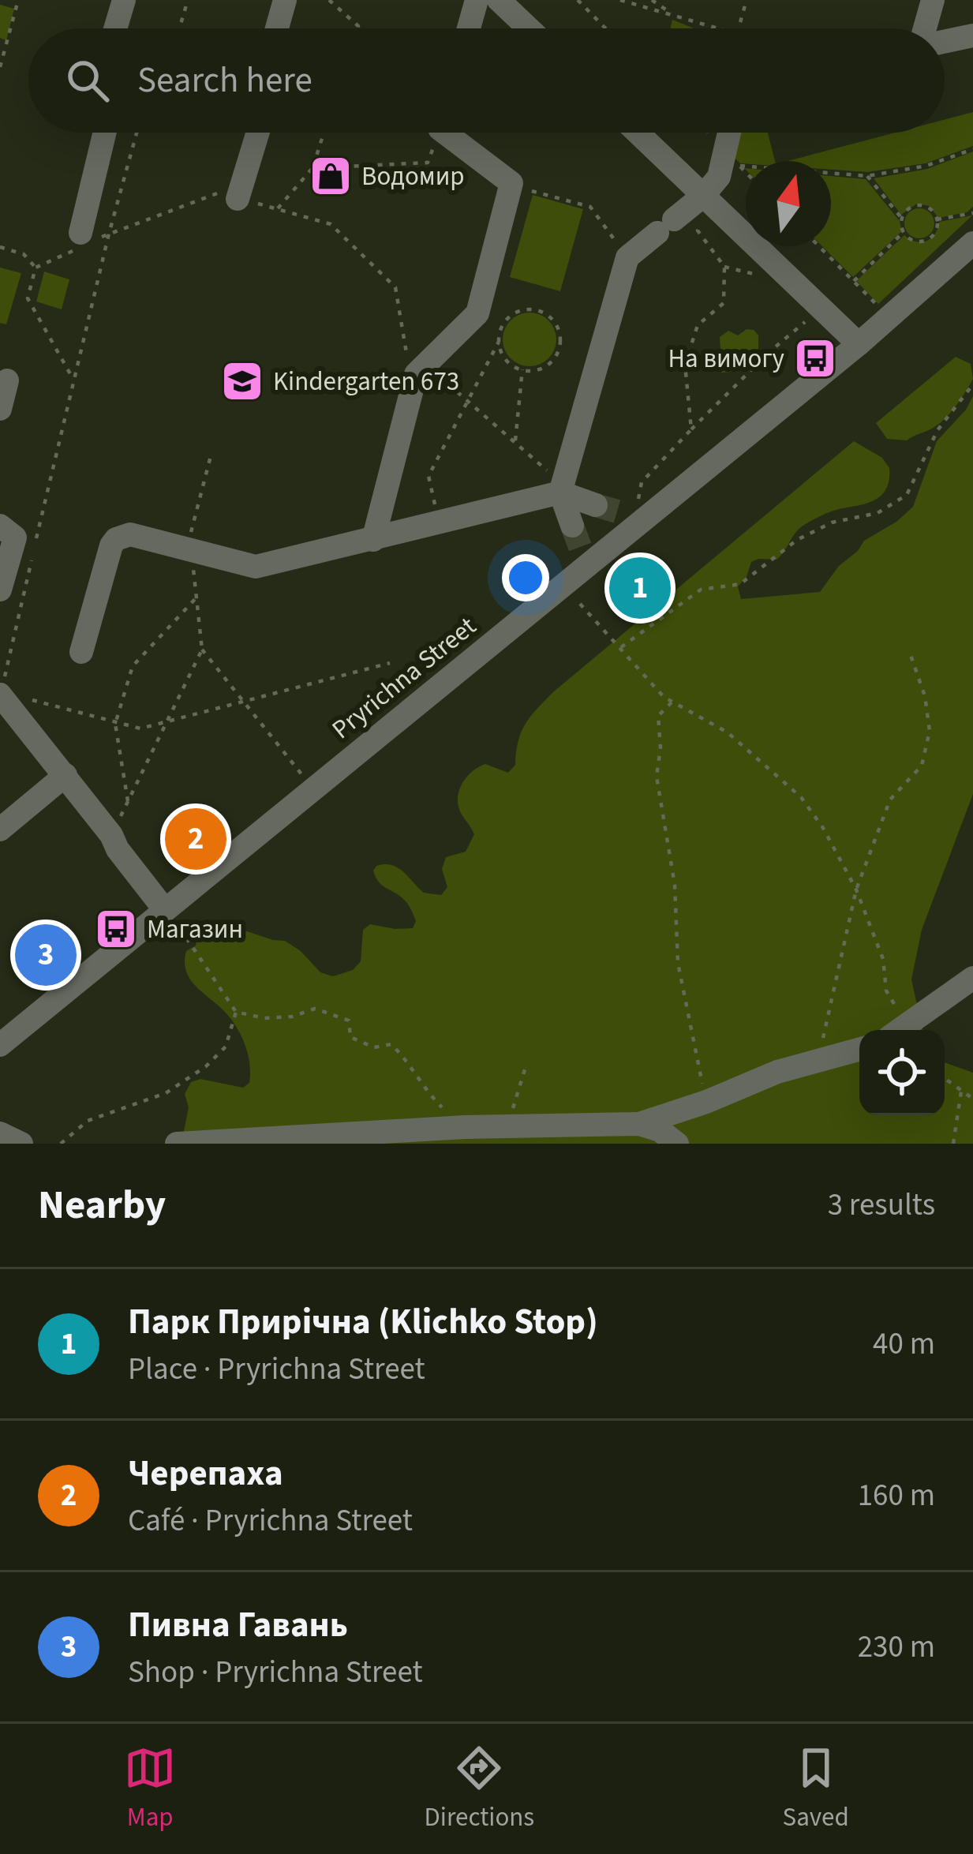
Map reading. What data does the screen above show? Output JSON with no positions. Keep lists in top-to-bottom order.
{
  "streets": {
    "street": ["Pryrichna Street"]
  },
  "places": {
    "shop": ["Водомир"],
    "bus stop": ["На вимогу", "Магазин"],
    "school or university": ["Kindergarten 673"]
  },
  "north": "top",
  "page": {
    "search": "Search here",
    "pins": ["1", "2", "3"],
    "heading": ["Nearby", "3 results"],
    "list": [
      {
        "mark": "1",
        "name": "Парк Прирічна (Klichko Stop)",
        "note": "Place · Pryrichna Street",
        "value": "40 m"
      },
      {
        "mark": "2",
        "name": "Черепаха",
        "note": "Café · Pryrichna Street",
        "value": "160 m"
      },
      {
        "mark": "3",
        "name": "Пивна Гавань",
        "note": "Shop · Pryrichna Street",
        "value": "230 m"
      }
    ],
    "nav": ["Map", "Directions", "Saved"]
  }
}
